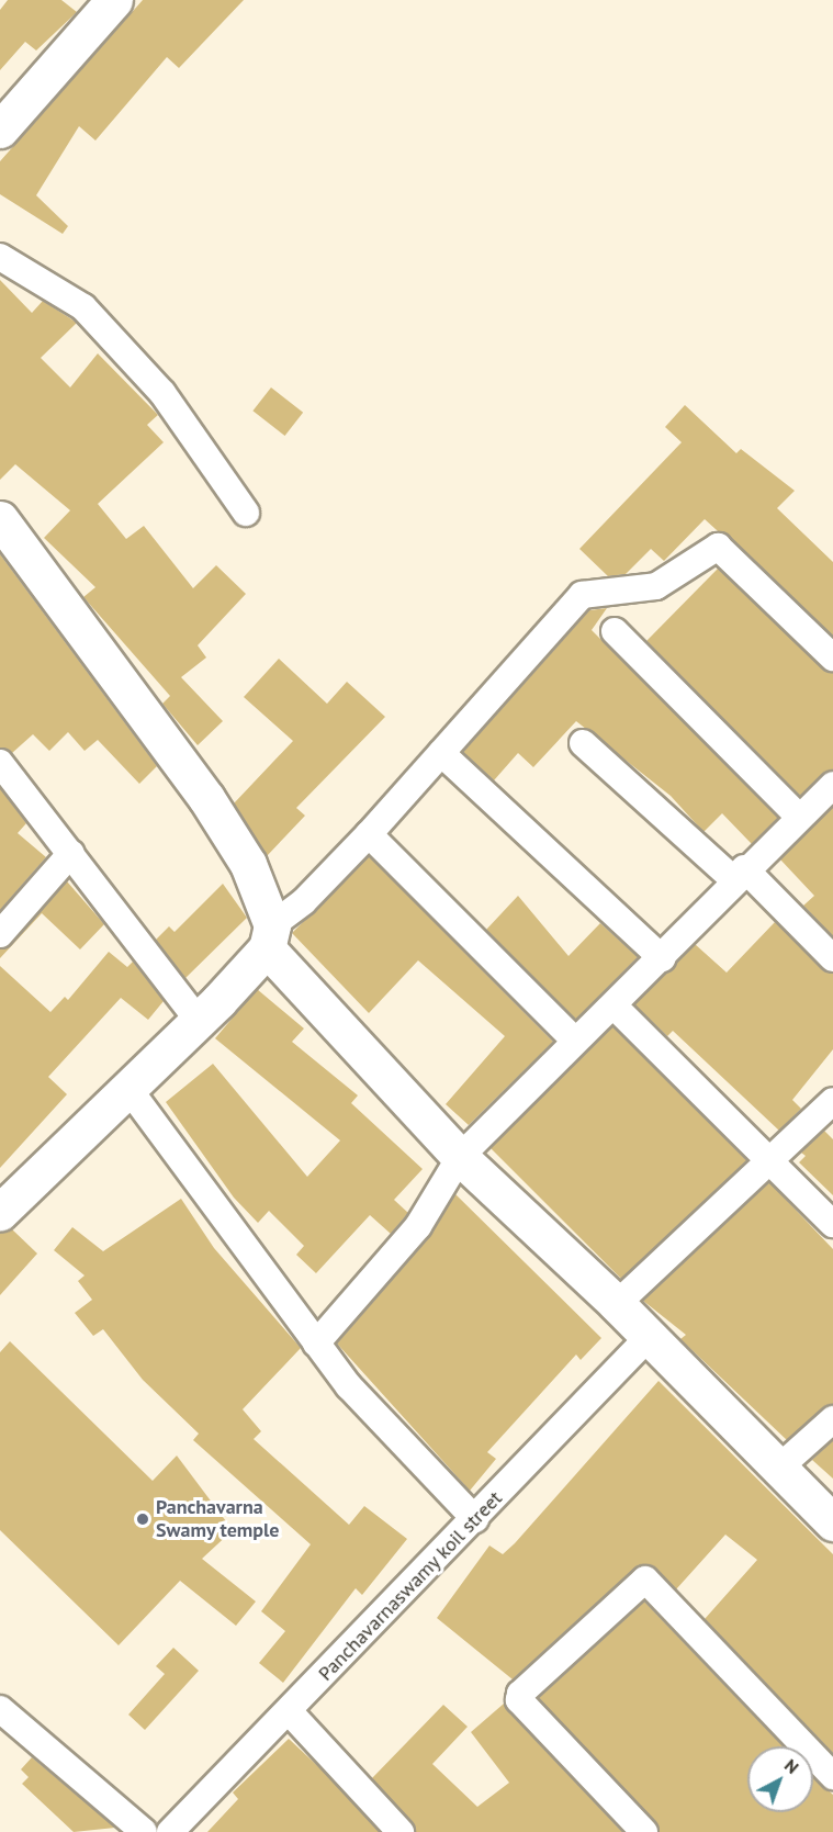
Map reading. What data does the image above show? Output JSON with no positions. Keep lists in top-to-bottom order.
{
  "streets": {
    "street": ["Panchavarnaswamy koil street"]
  },
  "places": ["Panchavarna Swamy temple"],
  "north": "top right"
}
